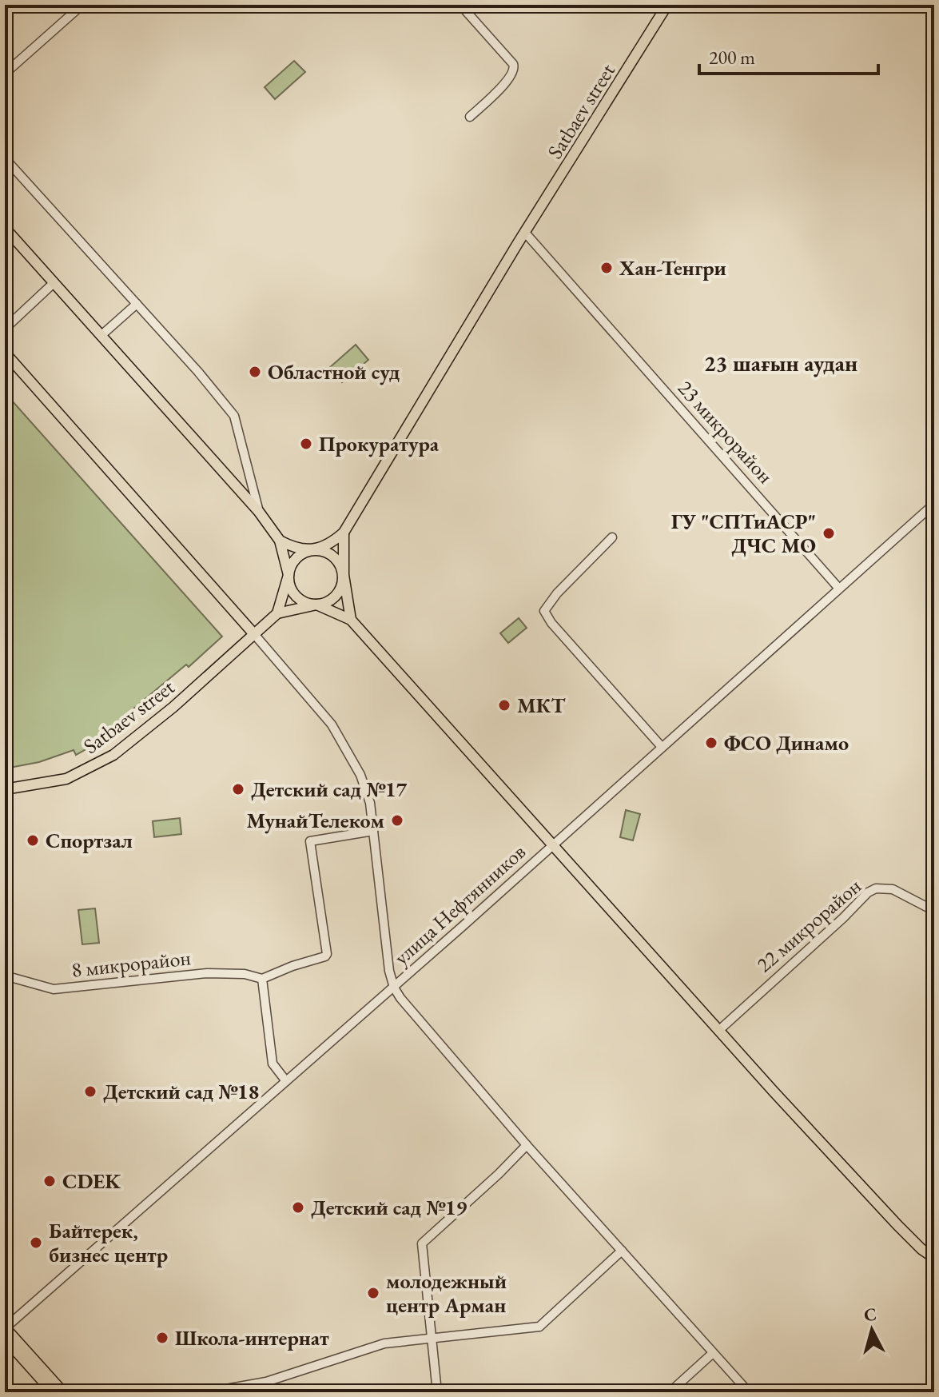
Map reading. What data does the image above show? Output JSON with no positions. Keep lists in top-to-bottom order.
{
  "streets": {
    "main road": ["Satbaev street"],
    "street": [
      "23 микрорайон",
      "улица Нефтянников",
      "22 микрорайон",
      "8 микрорайон"
    ]
  },
  "crossings": [
    ["Satbaev street", "23 микрорайон"],
    ["23 микрорайон", "улица Нефтянников"]
  ],
  "districts": ["23 шағын аудан"],
  "places": [
    "Хан-Тенгри",
    "Областной суд",
    "Прокуратура",
    "ГУ \"СПТиАСР\" ДЧС МО",
    "МКТ",
    "ФСО Динамо",
    "Детский сад №17",
    "МунайТелеком",
    "Спортзал",
    "Детский сад №18",
    "CDEK",
    "Детский сад №19",
    "Байтерек, бизнес центр",
    "молодежный центр Арман",
    "Школа-интернат"
  ],
  "scale_bar": "200 m",
  "north": "top"
}
